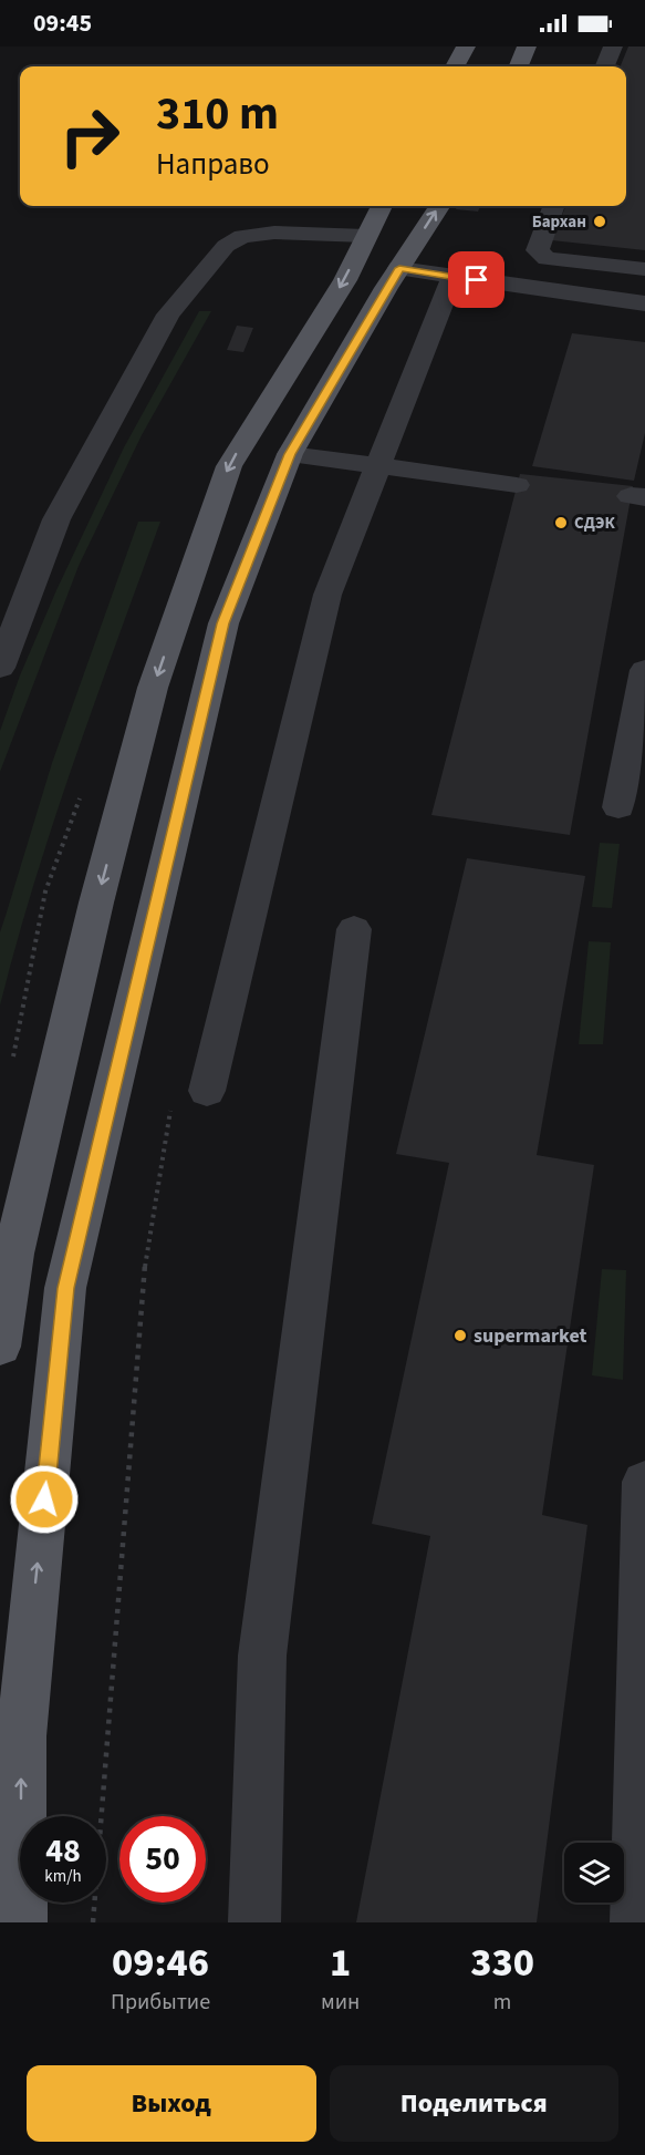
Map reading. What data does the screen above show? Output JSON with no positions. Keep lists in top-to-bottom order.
{
  "places": ["Бархан", "СДЭК", "supermarket"],
  "page": {
    "status": "09:45",
    "turn": ["310 m", "Направо"],
    "speed": "48 km/h",
    "limit": "50",
    "eta": [
      "09:46",
      "Прибытие",
      "1",
      "мин",
      "330",
      "m"
    ],
    "buttons": ["Выход", "Поделиться"]
  }
}
